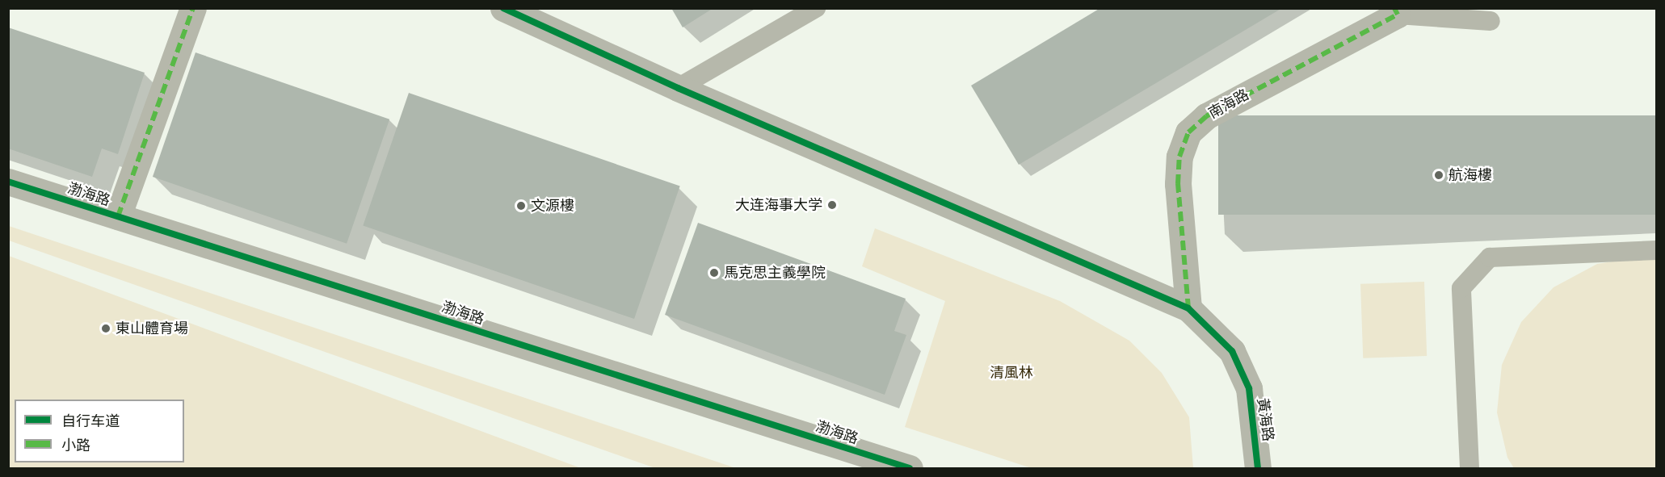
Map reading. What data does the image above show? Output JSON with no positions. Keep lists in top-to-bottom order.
{
  "streets": {
    "street": ["南海路", "渤海路", "黃海路"]
  },
  "crossings": [
    ["南海路", "黃海路"]
  ],
  "parks": ["清風林"],
  "places": [
    "航海樓",
    "大连海事大学",
    "文源樓",
    "馬克思主義學院",
    "東山體育場"
  ],
  "legend": ["自行车道", "小路"]
}
